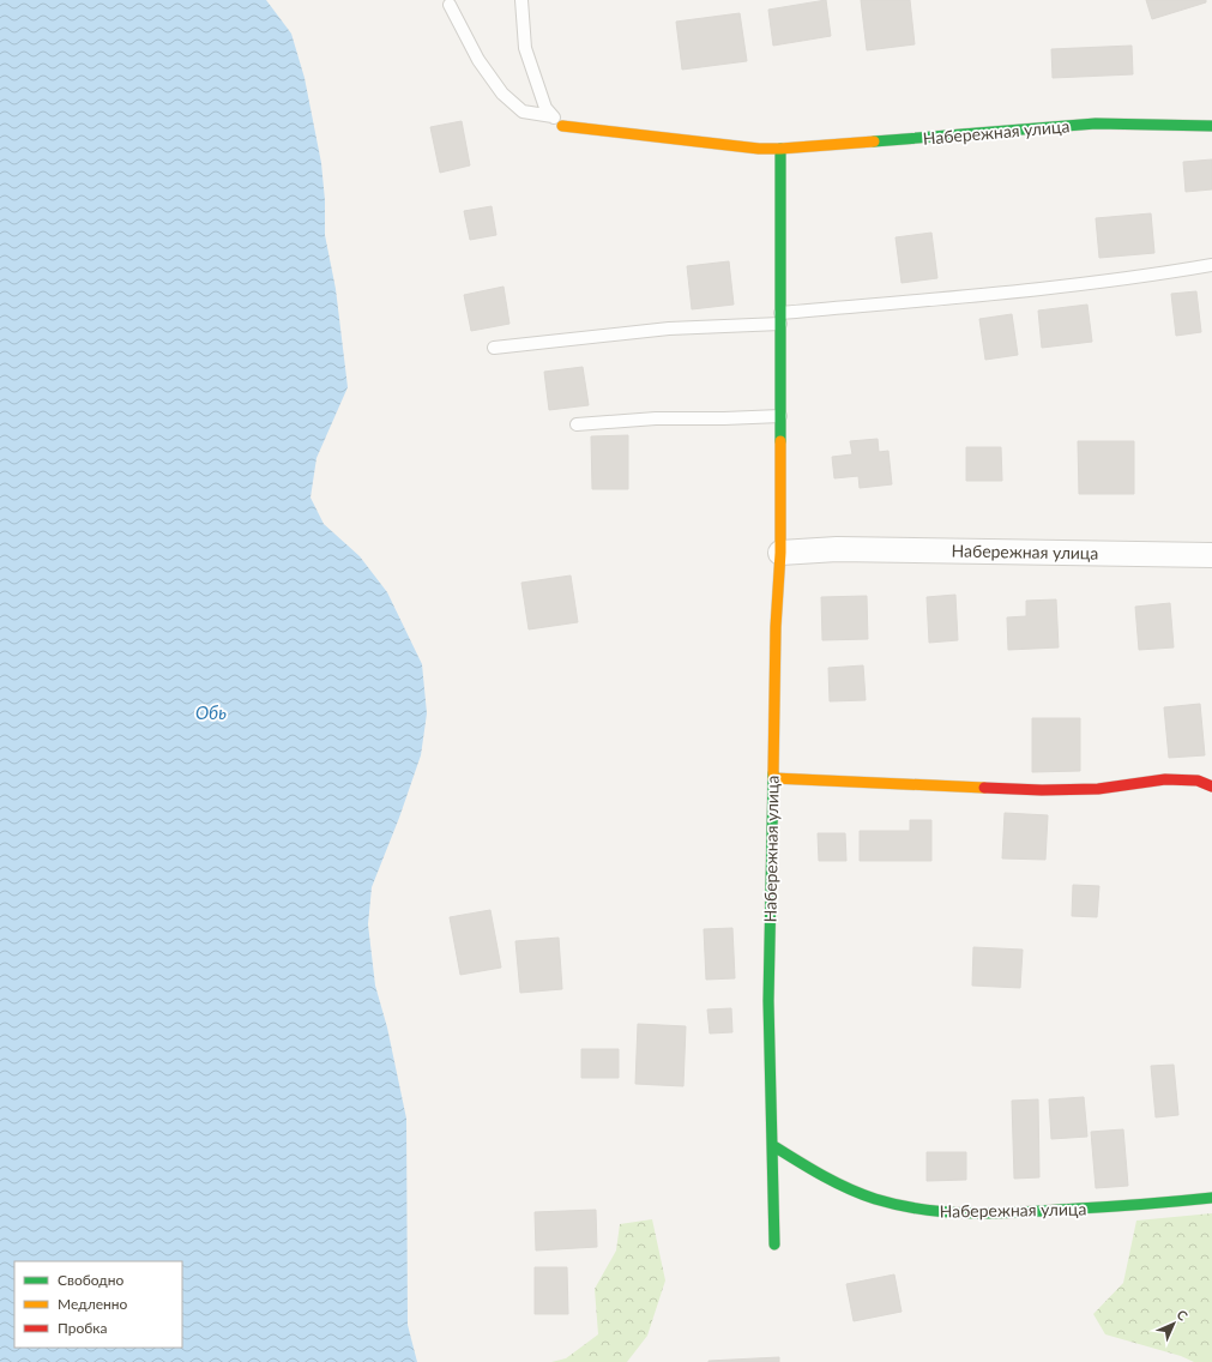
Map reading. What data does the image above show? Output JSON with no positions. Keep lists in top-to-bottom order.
{
  "streets": {
    "street": ["Набережная улица"]
  },
  "water": ["Обь"],
  "legend": ["Свободно", "Медленно", "Пробка"],
  "north": "top right"
}
